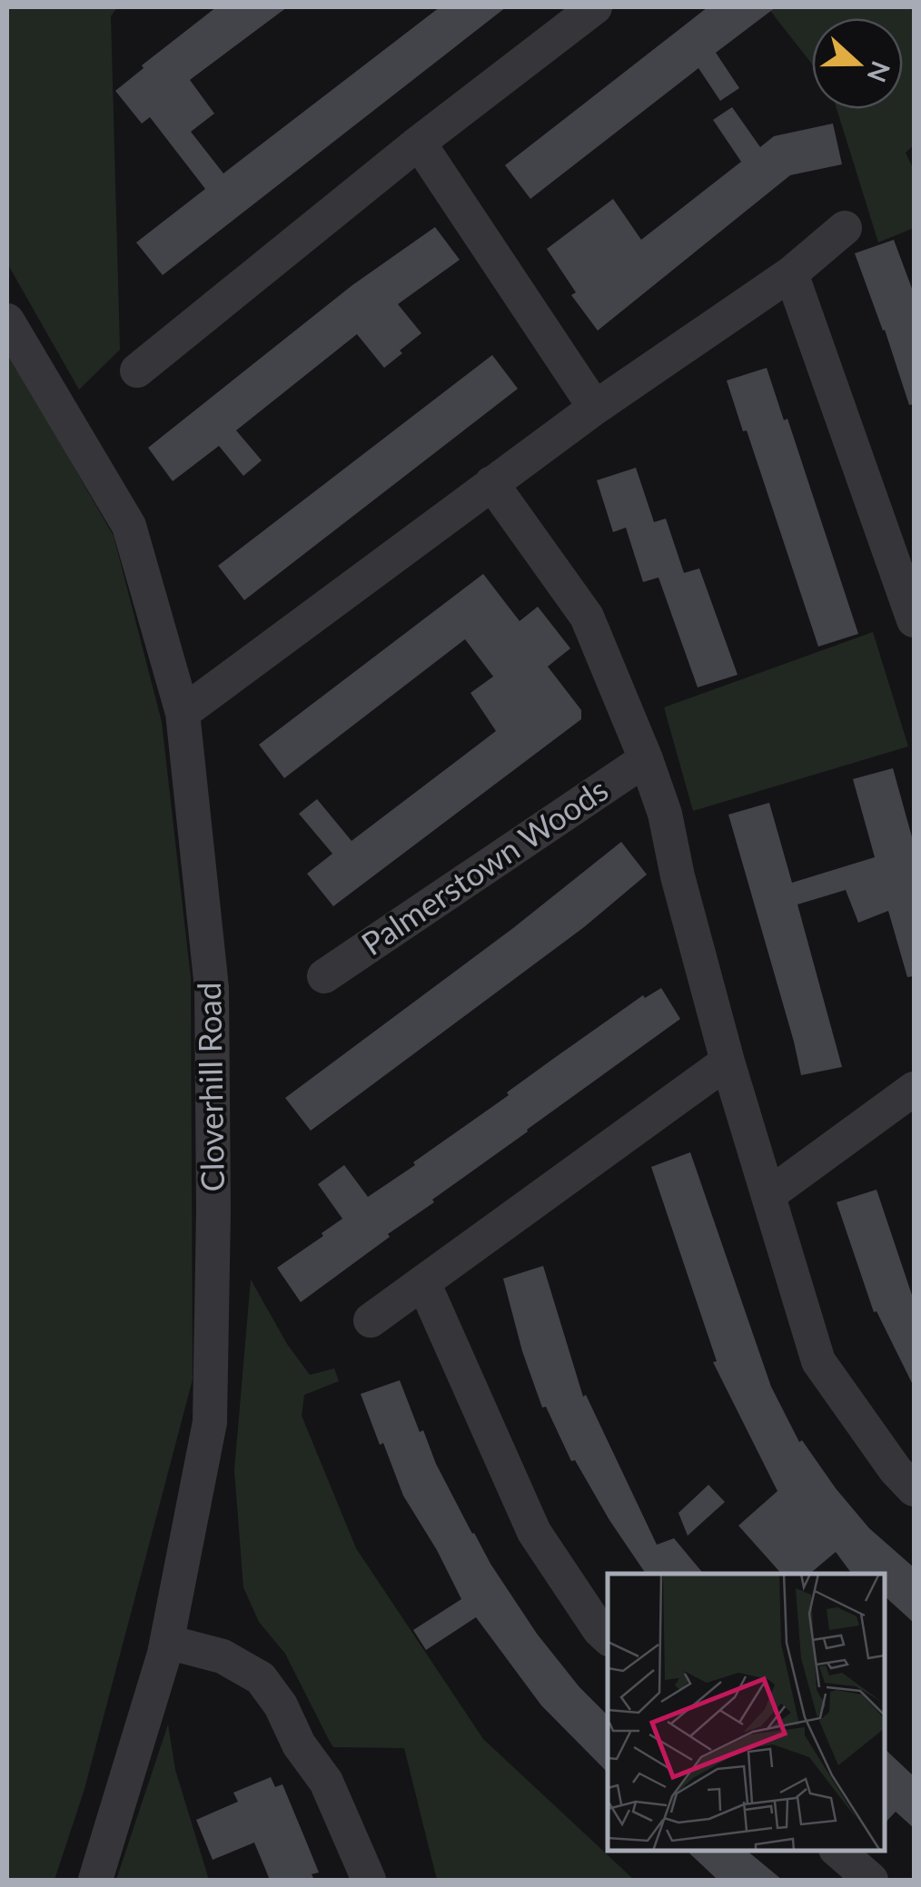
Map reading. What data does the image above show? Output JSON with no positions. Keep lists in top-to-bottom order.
{
  "streets": {
    "street": ["Palmerstown Woods", "Cloverhill Road"]
  },
  "north": "right"
}
